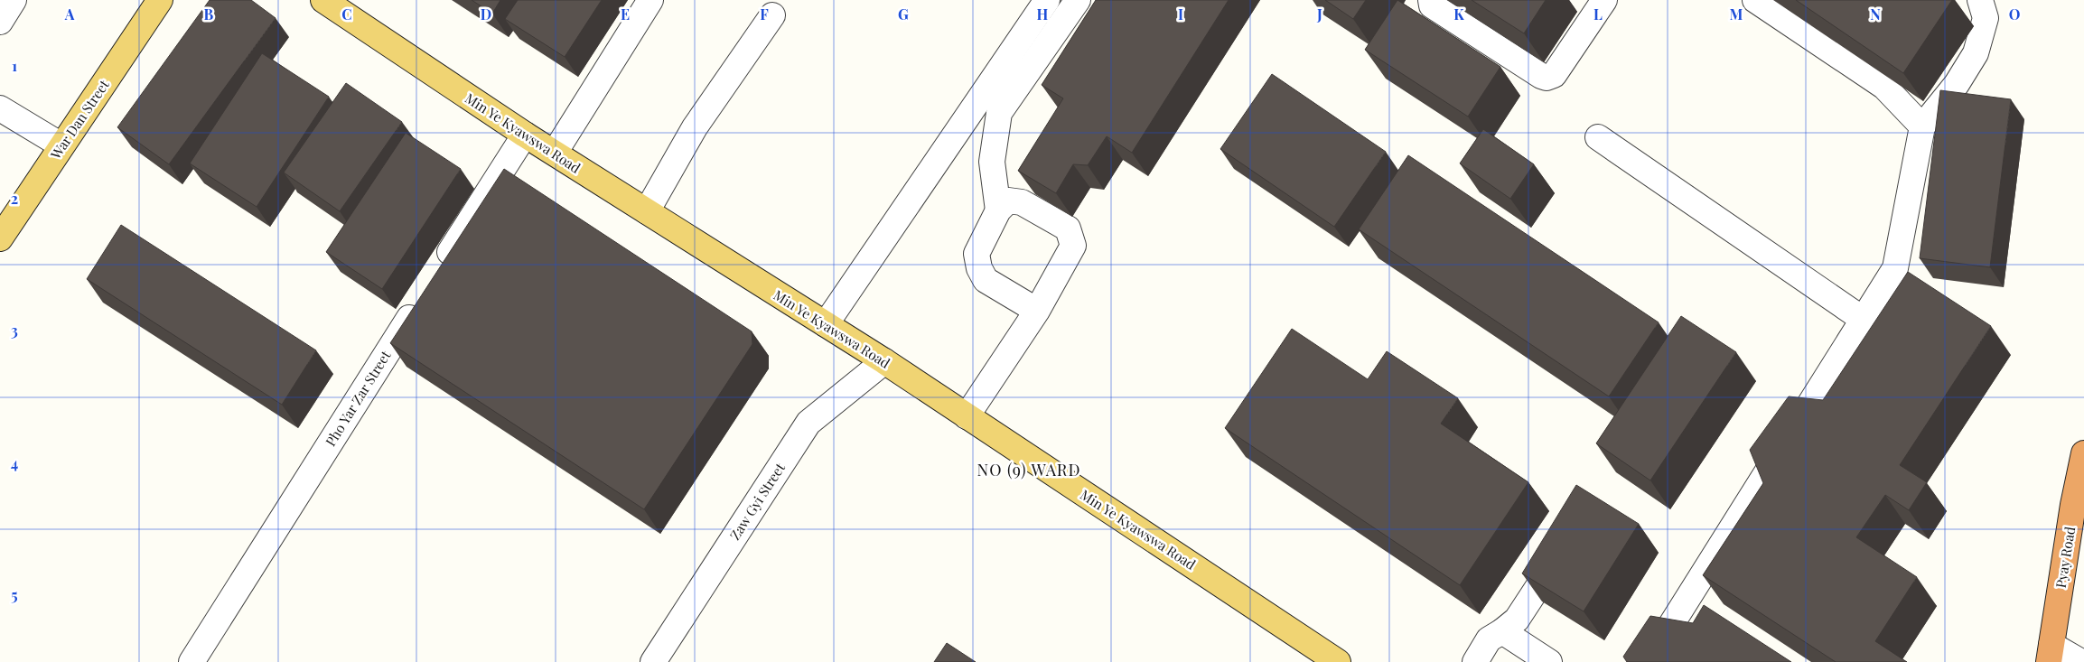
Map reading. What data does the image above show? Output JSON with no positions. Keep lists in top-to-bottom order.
{
  "streets": {
    "highway": ["Pyay Road"],
    "main road": ["War Dan Street", "Min Ye Kyawswa Road"],
    "street": ["Pho Yar Zar Street", "Zaw Gyi Street"]
  },
  "crossings": [
    ["Min Ye Kyawswa Road", "Zaw Gyi Street"]
  ],
  "districts": ["NO (9) WARD"],
  "grid": {
    "columns": [
      "A",
      "B",
      "C",
      "D",
      "E",
      "F",
      "G",
      "H",
      "I",
      "J",
      "K",
      "L",
      "M",
      "N",
      "O"
    ],
    "rows": [
      "1",
      "2",
      "3",
      "4",
      "5"
    ]
  }
}
